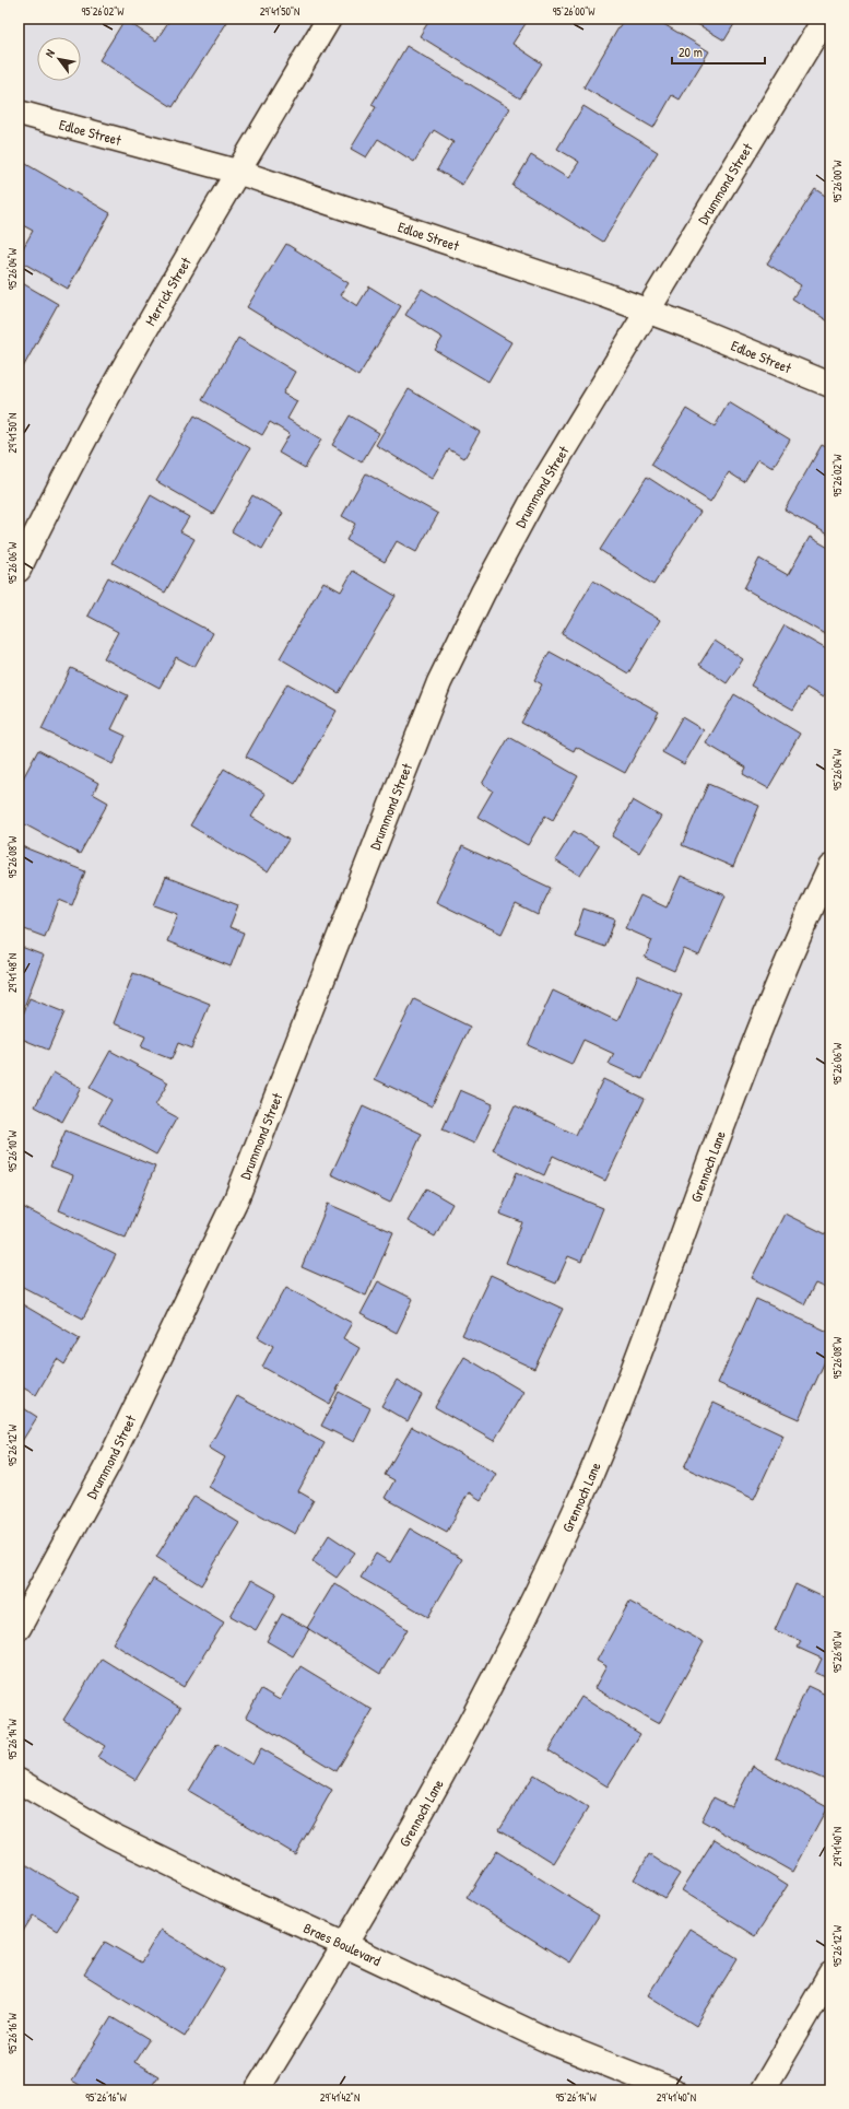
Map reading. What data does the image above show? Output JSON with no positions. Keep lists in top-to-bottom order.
{
  "streets": {
    "street": [
      "Edloe Street",
      "Drummond Street",
      "Merrick Street",
      "Grennoch Lane",
      "Braes Boulevard"
    ]
  },
  "crossings": [
    ["Edloe Street", "Drummond Street"],
    ["Edloe Street", "Merrick Street"],
    ["Grennoch Lane", "Braes Boulevard"]
  ],
  "scale_bar": "20 m",
  "north": "top left",
  "coordinates": [
    "95°26'02\"W",
    "29°41'50\"N",
    "95°26'00\"W",
    "95°26'04\"W",
    "95°26'06\"W",
    "95°26'08\"W",
    "29°41'48\"N",
    "95°26'10\"W",
    "95°26'12\"W",
    "95°26'14\"W",
    "29°41'40\"N",
    "95°26'16\"W",
    "29°41'42\"N"
  ]
}
